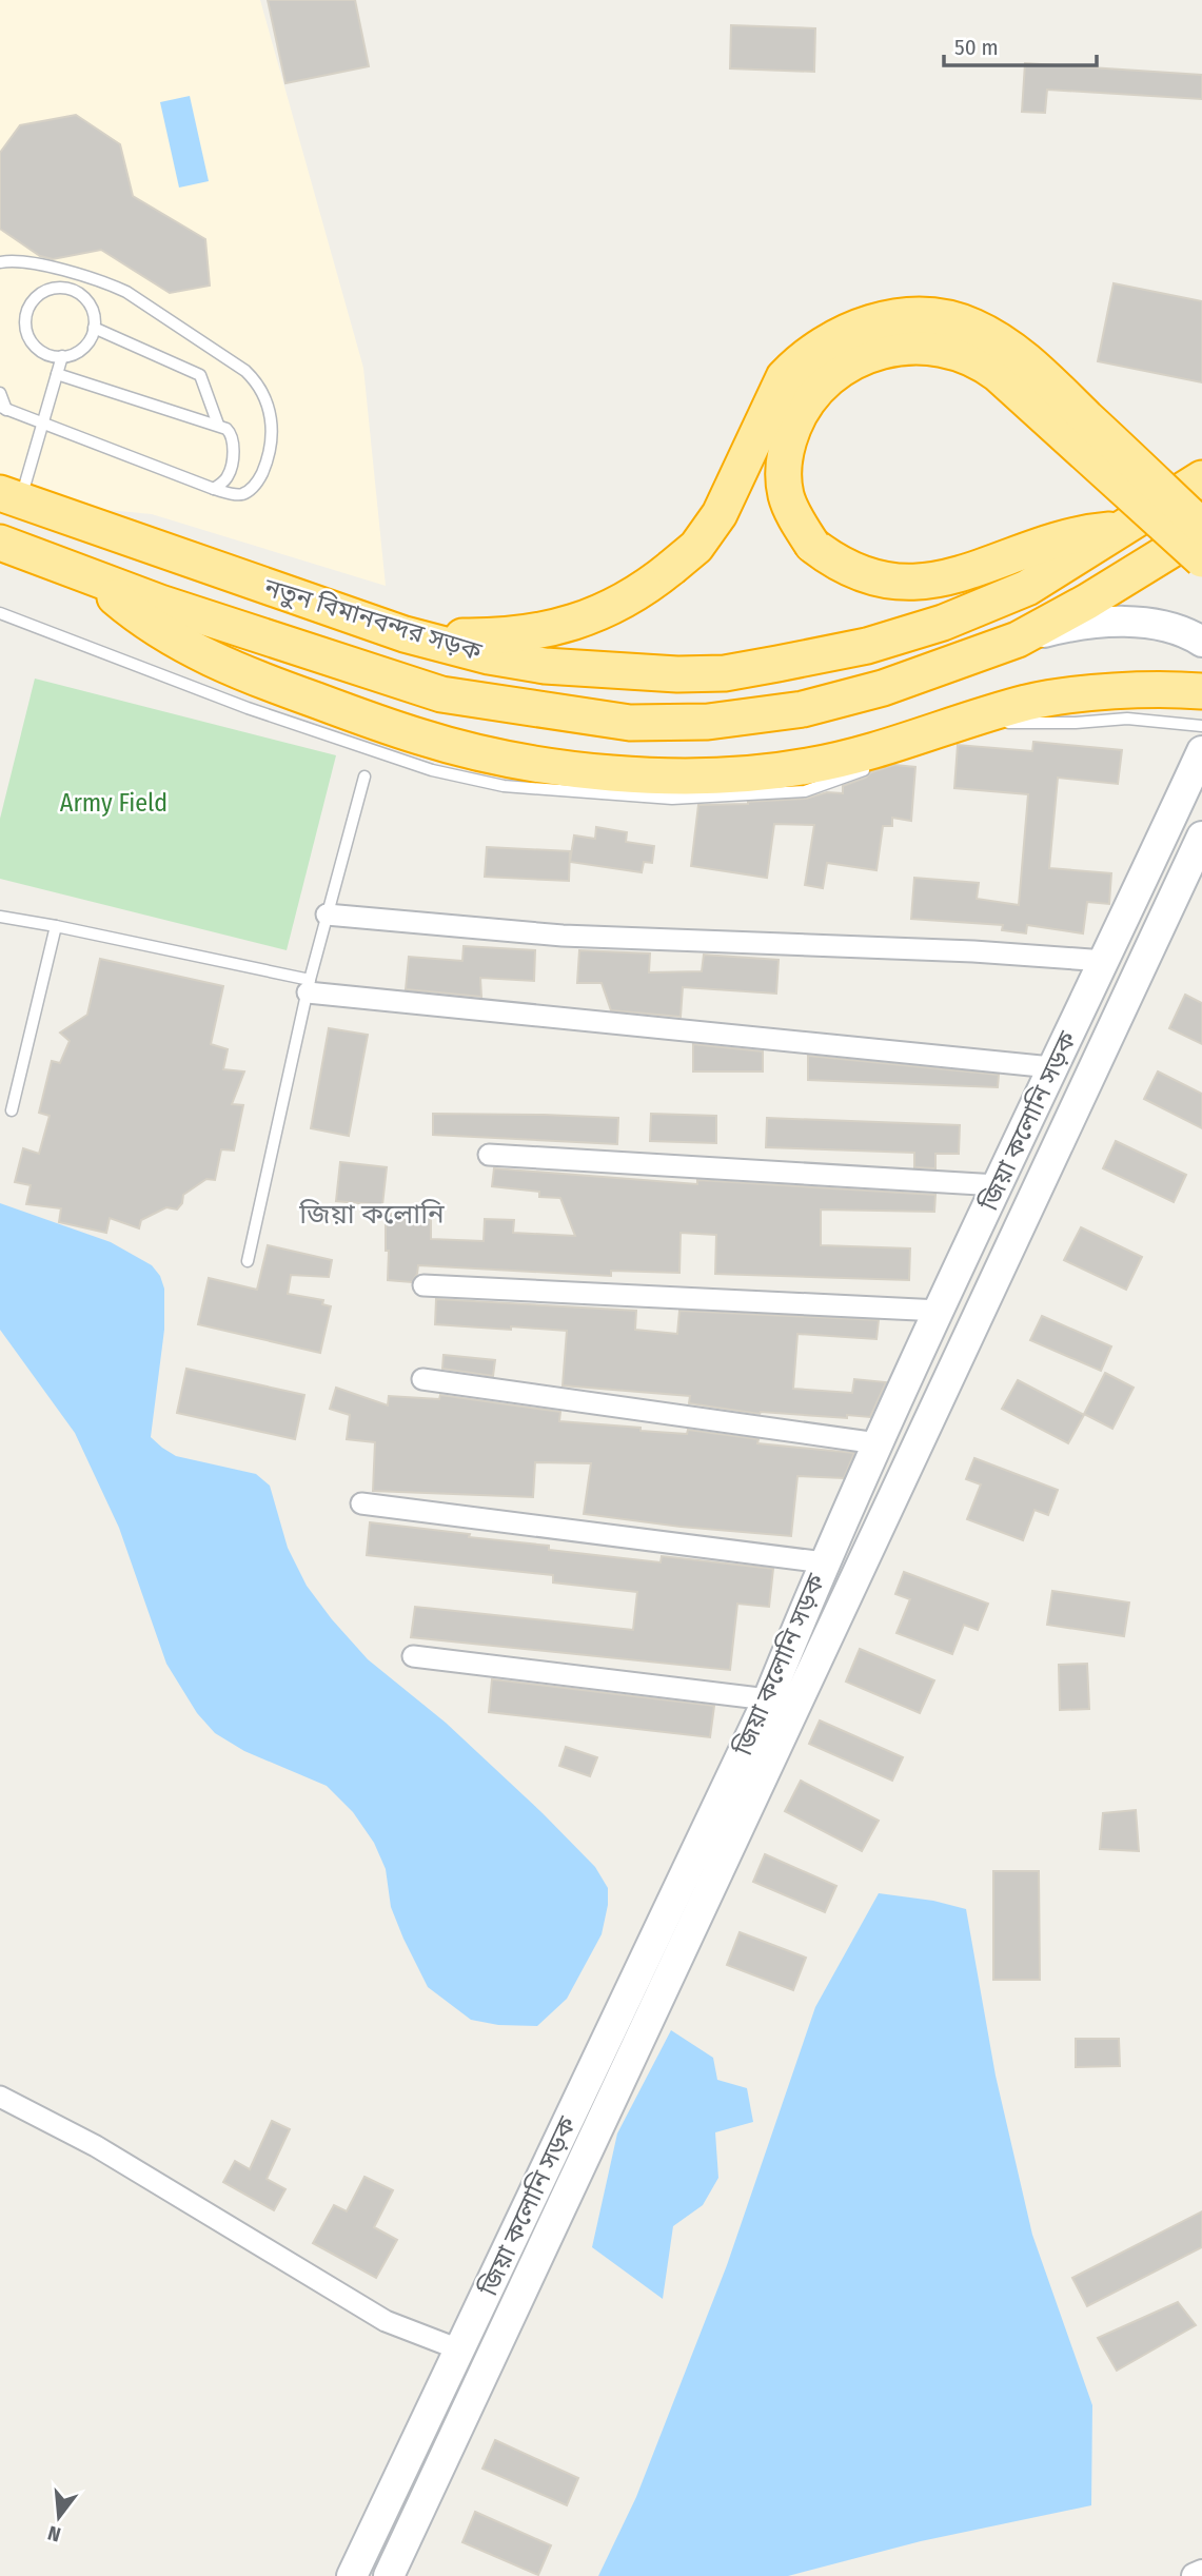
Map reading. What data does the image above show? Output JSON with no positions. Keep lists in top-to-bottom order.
{
  "streets": {
    "highway": ["নতুন বিমানবন্দর সড়ক"],
    "main road": ["জিয়া কলোনি সড়ক"]
  },
  "districts": ["জিয়া কলোনি"],
  "parks": ["Army Field"],
  "scale_bar": "50 m",
  "north": "bottom"
}
